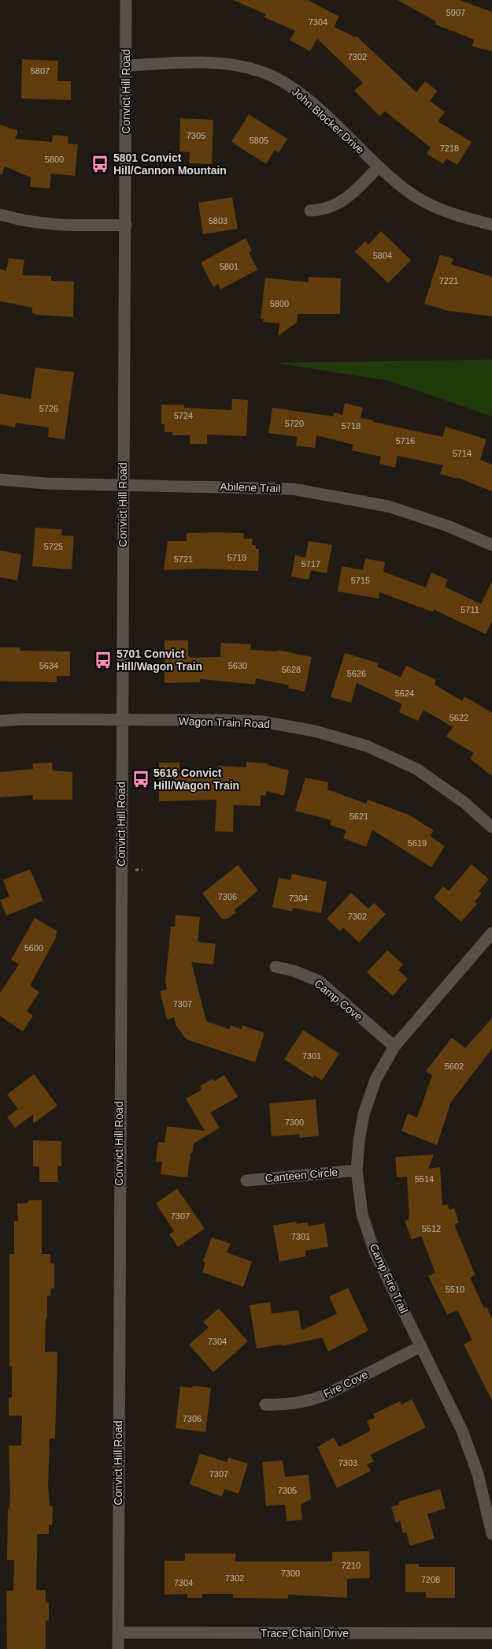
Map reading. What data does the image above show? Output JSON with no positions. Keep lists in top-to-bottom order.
{
  "streets": {
    "street": [
      "Convict Hill Road",
      "John Blocker Drive",
      "Abilene Trail",
      "Wagon Train Road",
      "Camp Cove",
      "Canteen Circle",
      "Camp Fire Trail",
      "Fire Cove",
      "Trace Chain Drive"
    ]
  },
  "crossings": [
    ["Convict Hill Road", "John Blocker Drive"],
    ["Convict Hill Road", "Abilene Trail"],
    ["Convict Hill Road", "Wagon Train Road"],
    ["Convict Hill Road", "Trace Chain Drive"],
    ["Camp Cove", "Camp Fire Trail"],
    ["Canteen Circle", "Camp Fire Trail"],
    ["Camp Fire Trail", "Fire Cove"]
  ],
  "places": {
    "bus stop": ["5801 Convict Hill/Cannon Mountain", "5701 Convict Hill/Wagon Train", "5616 Convict Hill/Wagon Train"]
  },
  "house_numbers": [
    "5907",
    "7304",
    "7302",
    "5807",
    "7305",
    "5805",
    "7218",
    "5800",
    "5803",
    "5804",
    "5801",
    "7221",
    "5800",
    "5726",
    "5724",
    "5720",
    "5718",
    "5716",
    "5714",
    "5725",
    "5719",
    "5721",
    "5717",
    "5715",
    "5711",
    "5634",
    "5630",
    "5628",
    "5626",
    "5624",
    "5622",
    "5621",
    "5619",
    "7306",
    "7304",
    "7302",
    "5600",
    "7307",
    "7301",
    "5602",
    "7300",
    "5514",
    "7307",
    "5512",
    "7301",
    "5510",
    "7304",
    "7306",
    "7303",
    "7307",
    "7305",
    "7210",
    "7300",
    "7302",
    "7208",
    "7304"
  ]
}
